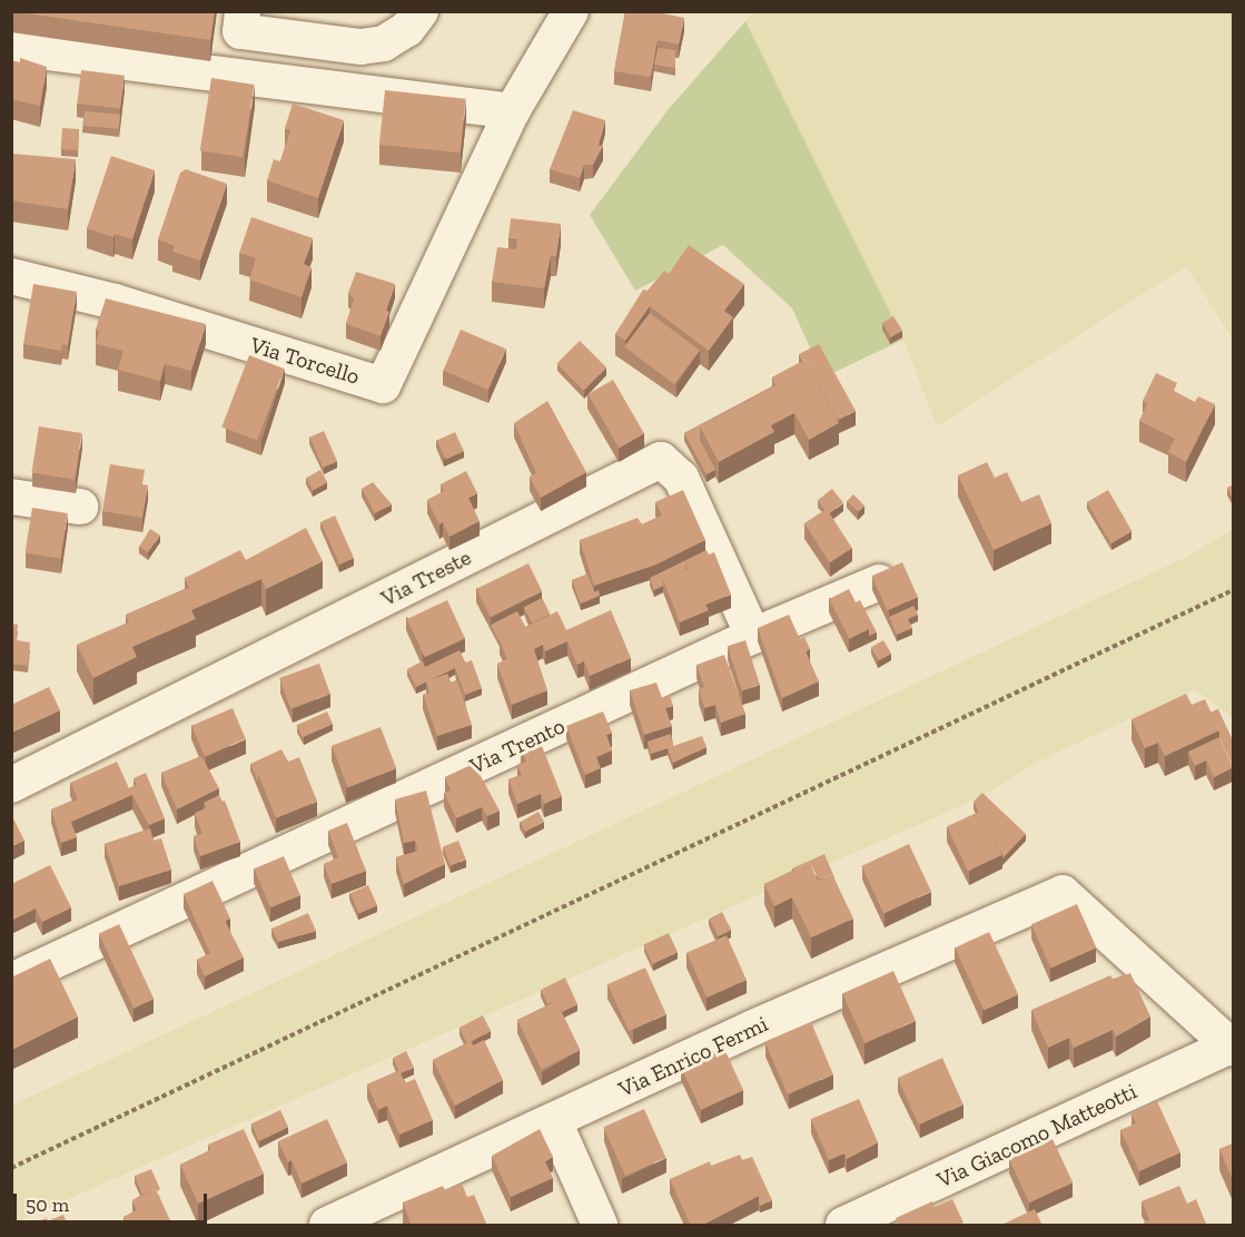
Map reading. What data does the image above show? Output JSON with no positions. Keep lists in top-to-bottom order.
{
  "streets": {
    "street": [
      "Via Torcello",
      "Via Treste",
      "Via Trento",
      "Via Enrico Fermi",
      "Via Giacomo Matteotti"
    ]
  },
  "crossings": [
    ["Via Treste", "Via Trento"],
    ["Via Enrico Fermi", "Via Giacomo Matteotti"]
  ],
  "scale_bar": "50 m"
}
